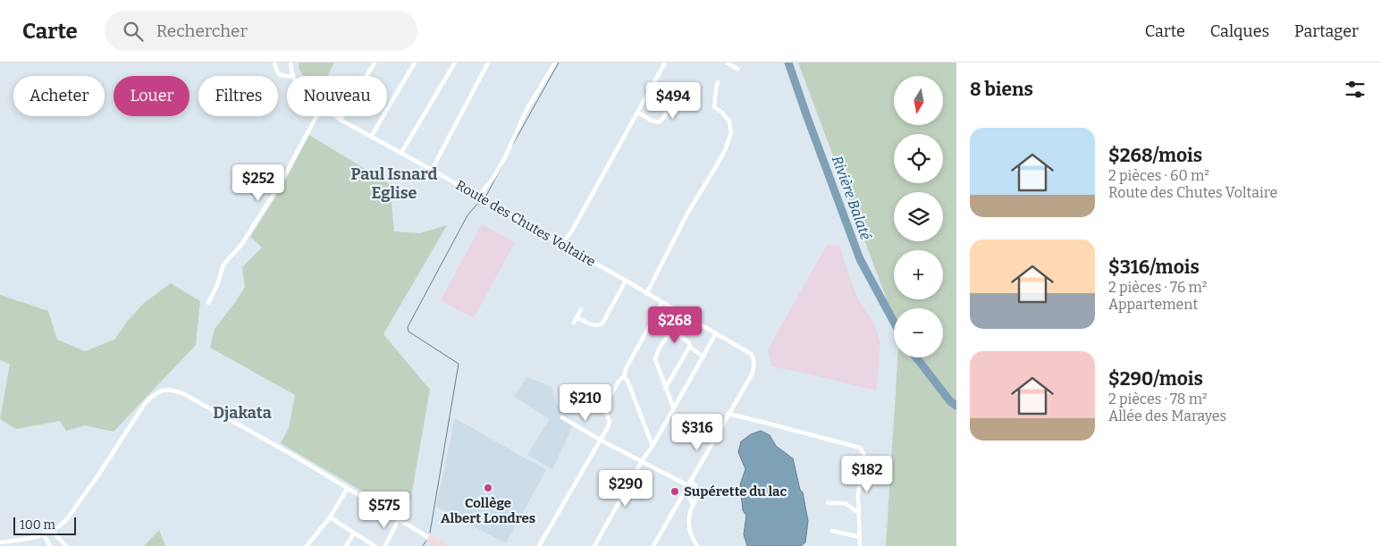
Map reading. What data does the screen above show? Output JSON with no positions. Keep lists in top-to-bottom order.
{
  "streets": {
    "street": ["Route des Chutes Voltaire"]
  },
  "districts": ["Paul Isnard Eglise", "Djakata"],
  "water": ["Rivière Balaté"],
  "places": ["Collège Albert Londres", "Supérette du lac"],
  "scale_bar": "100 m",
  "north": "bottom",
  "page": {
    "header": "Carte",
    "search": "Rechercher",
    "nav": ["Carte", "Calques", "Partager"],
    "heading": "8 biens",
    "map_buttons": ["+", "−"],
    "chip": [
      "Acheter",
      "Louer",
      "Filtres",
      "Nouveau"
    ],
    "price": [
      "$494",
      "$252",
      "$268",
      "$210",
      "$316",
      "$182",
      "$290",
      "$575"
    ],
    "list": [
      {
        "name": "$268/mois",
        "note": "2 pièces · 60 m² · Route des Chutes Voltaire"
      },
      {
        "name": "$316/mois",
        "note": "2 pièces · 76 m² · Appartement"
      },
      {
        "name": "$290/mois",
        "note": "2 pièces · 78 m² · Allée des Marayes"
      }
    ],
    "scale": "100 m"
  }
}
